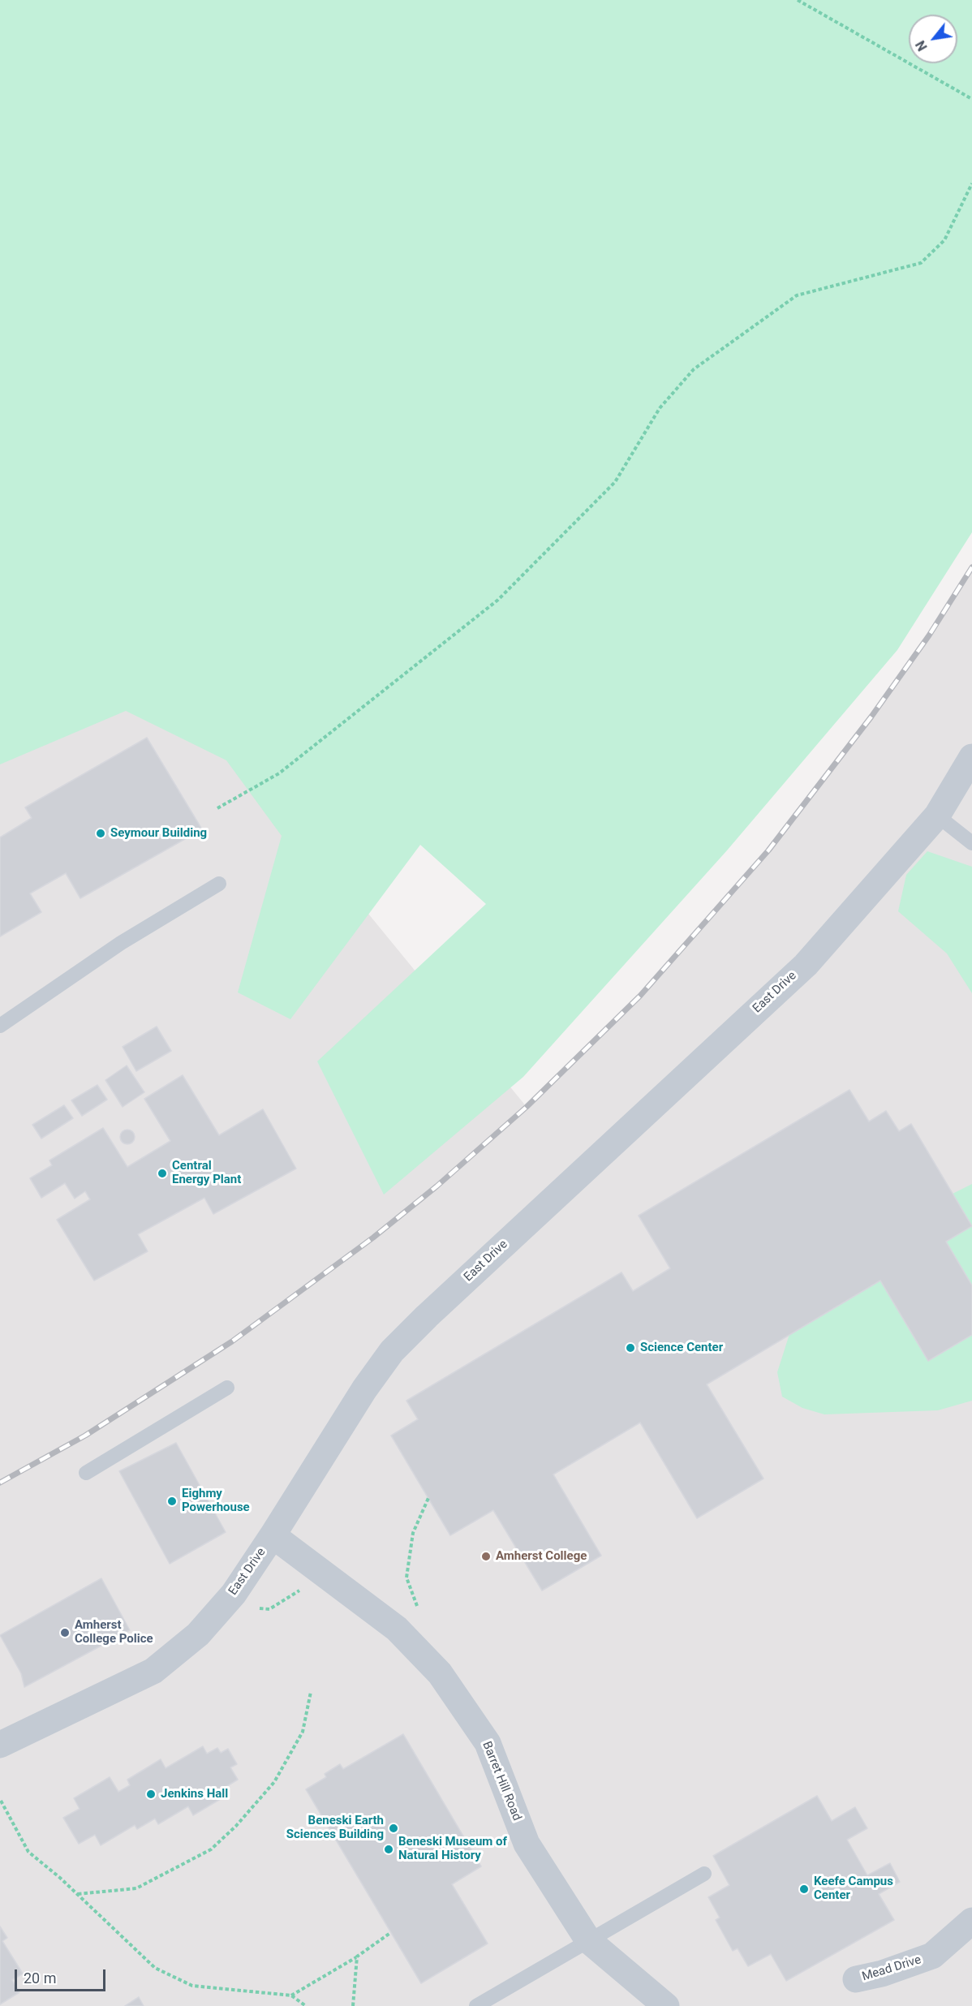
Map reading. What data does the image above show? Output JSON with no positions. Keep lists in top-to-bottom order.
{
  "streets": {
    "street": ["East Drive", "Barret Hill Road", "Mead Drive"]
  },
  "crossings": [
    ["East Drive", "Barret Hill Road"]
  ],
  "places": [
    "Seymour Building",
    "Central Energy Plant",
    "Science Center",
    "Eighmy Powerhouse",
    "Amherst College",
    "Amherst College Police",
    "Jenkins Hall",
    "Beneski Earth Sciences Building",
    "Beneski Museum of Natural History",
    "Keefe Campus Center"
  ],
  "scale_bar": "20 m",
  "north": "bottom left"
}
